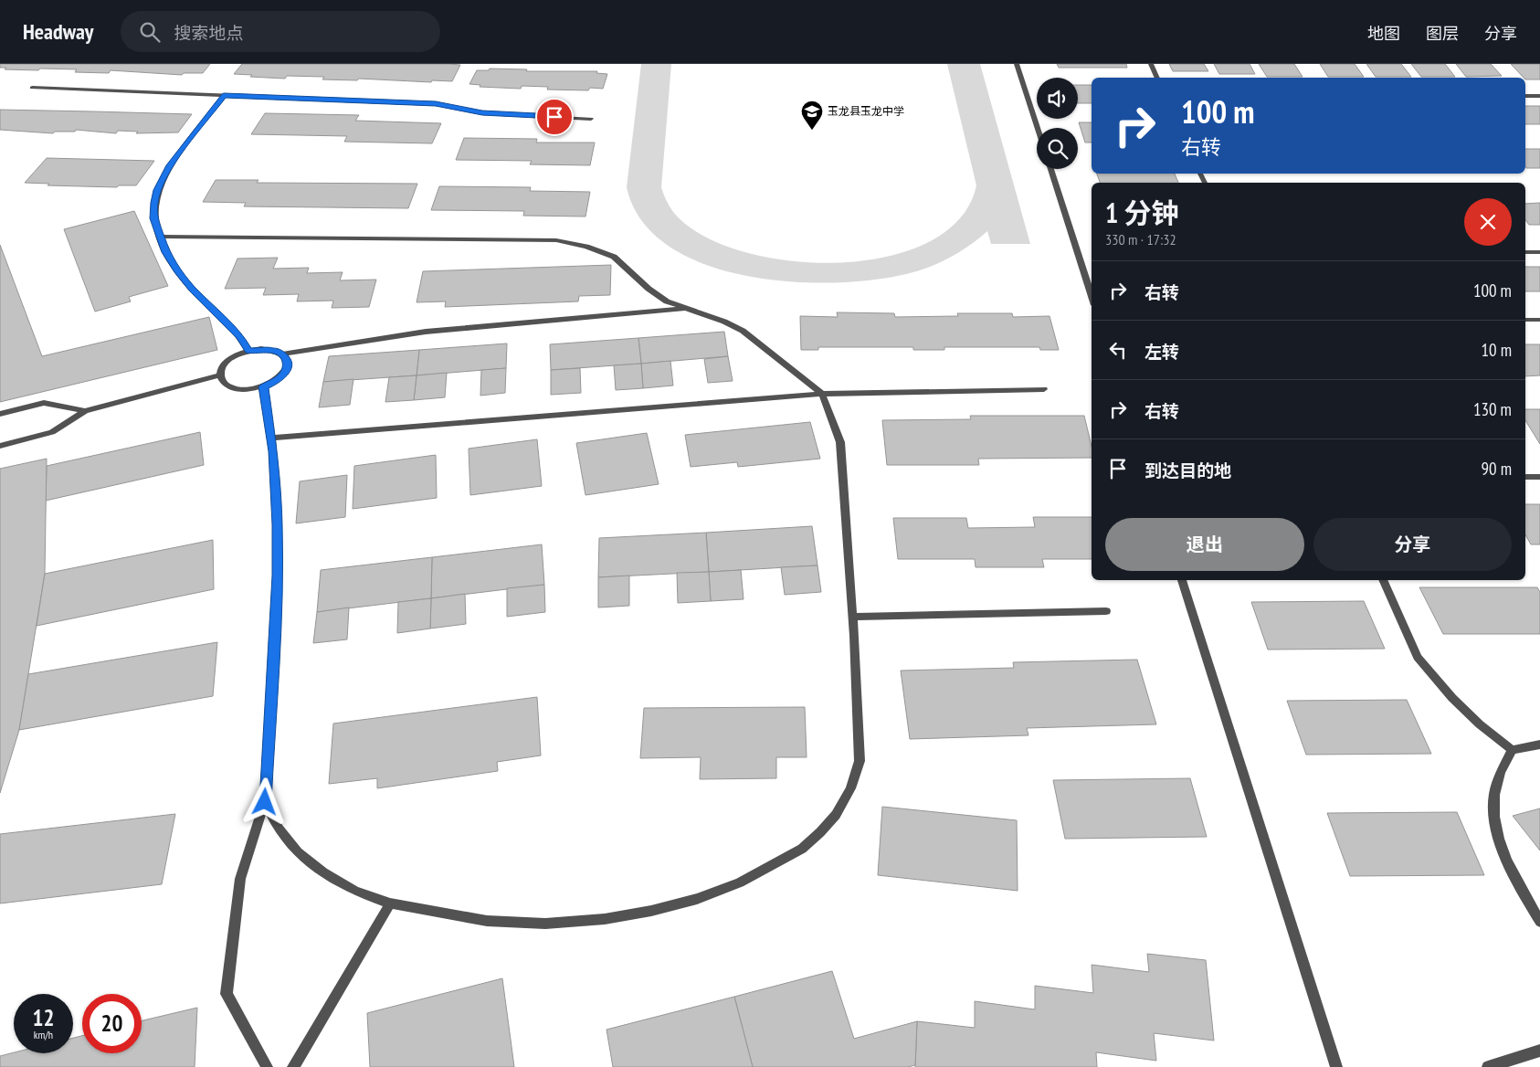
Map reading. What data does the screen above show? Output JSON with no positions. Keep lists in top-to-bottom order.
{
  "places": {
    "school or university": ["玉龙县玉龙中学"]
  },
  "page": {
    "header": "Headway",
    "search": "搜索地点",
    "nav": ["地图", "图层", "分享"],
    "turn": ["100 m", "右转"],
    "heading": ["1 分钟", "330 m · 17:32"],
    "list": [
      {
        "name": "右转",
        "value": "100 m"
      },
      {
        "name": "左转",
        "value": "10 m"
      },
      {
        "name": "右转",
        "value": "130 m"
      },
      {
        "name": "到达目的地",
        "value": "90 m"
      }
    ],
    "buttons": ["退出", "分享"],
    "speed": "12 km/h",
    "limit": "20"
  }
}
